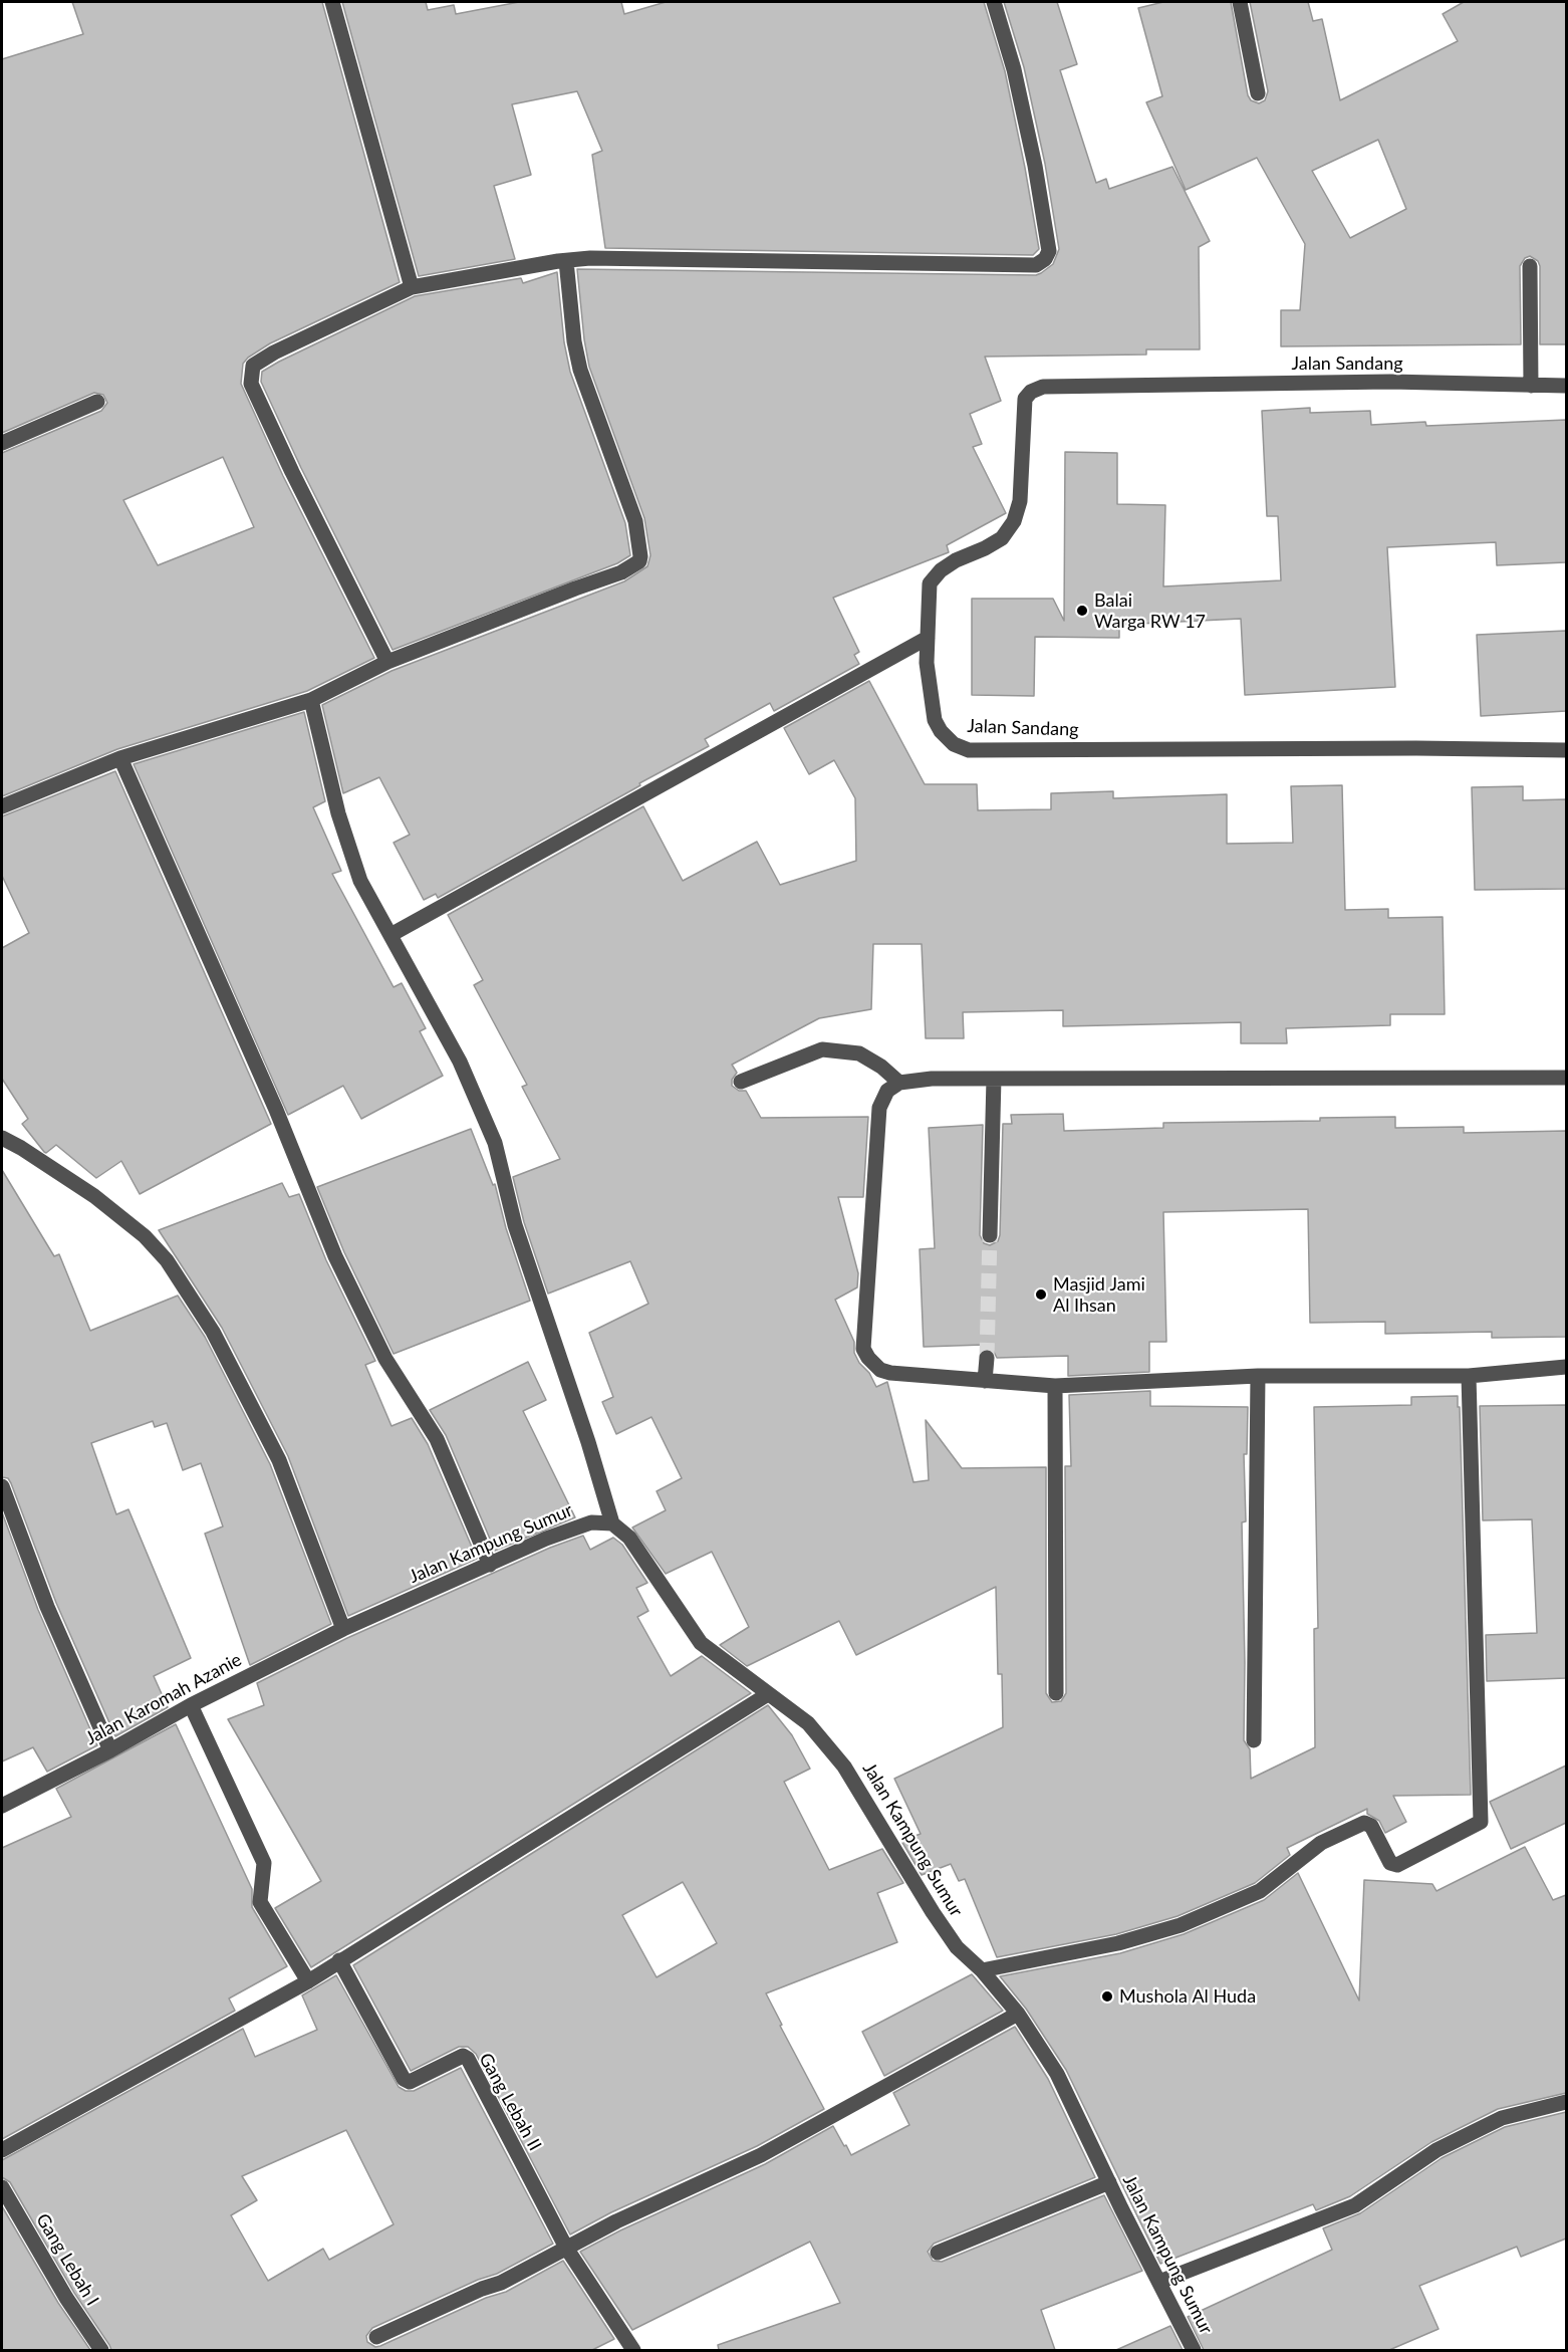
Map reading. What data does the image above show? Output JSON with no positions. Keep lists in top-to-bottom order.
{
  "streets": {
    "street": [
      "Jalan Sandang",
      "Jalan Kampung Sumur",
      "Jalan Karomah Azanie",
      "Gang Lebah II",
      "Gang Lebah I"
    ]
  },
  "crossings": [
    ["Jalan Kampung Sumur", "Jalan Karomah Azanie"]
  ],
  "places": ["Balai Warga RW 17", "Masjid Jami Al Ihsan", "Mushola Al Huda"]
}
